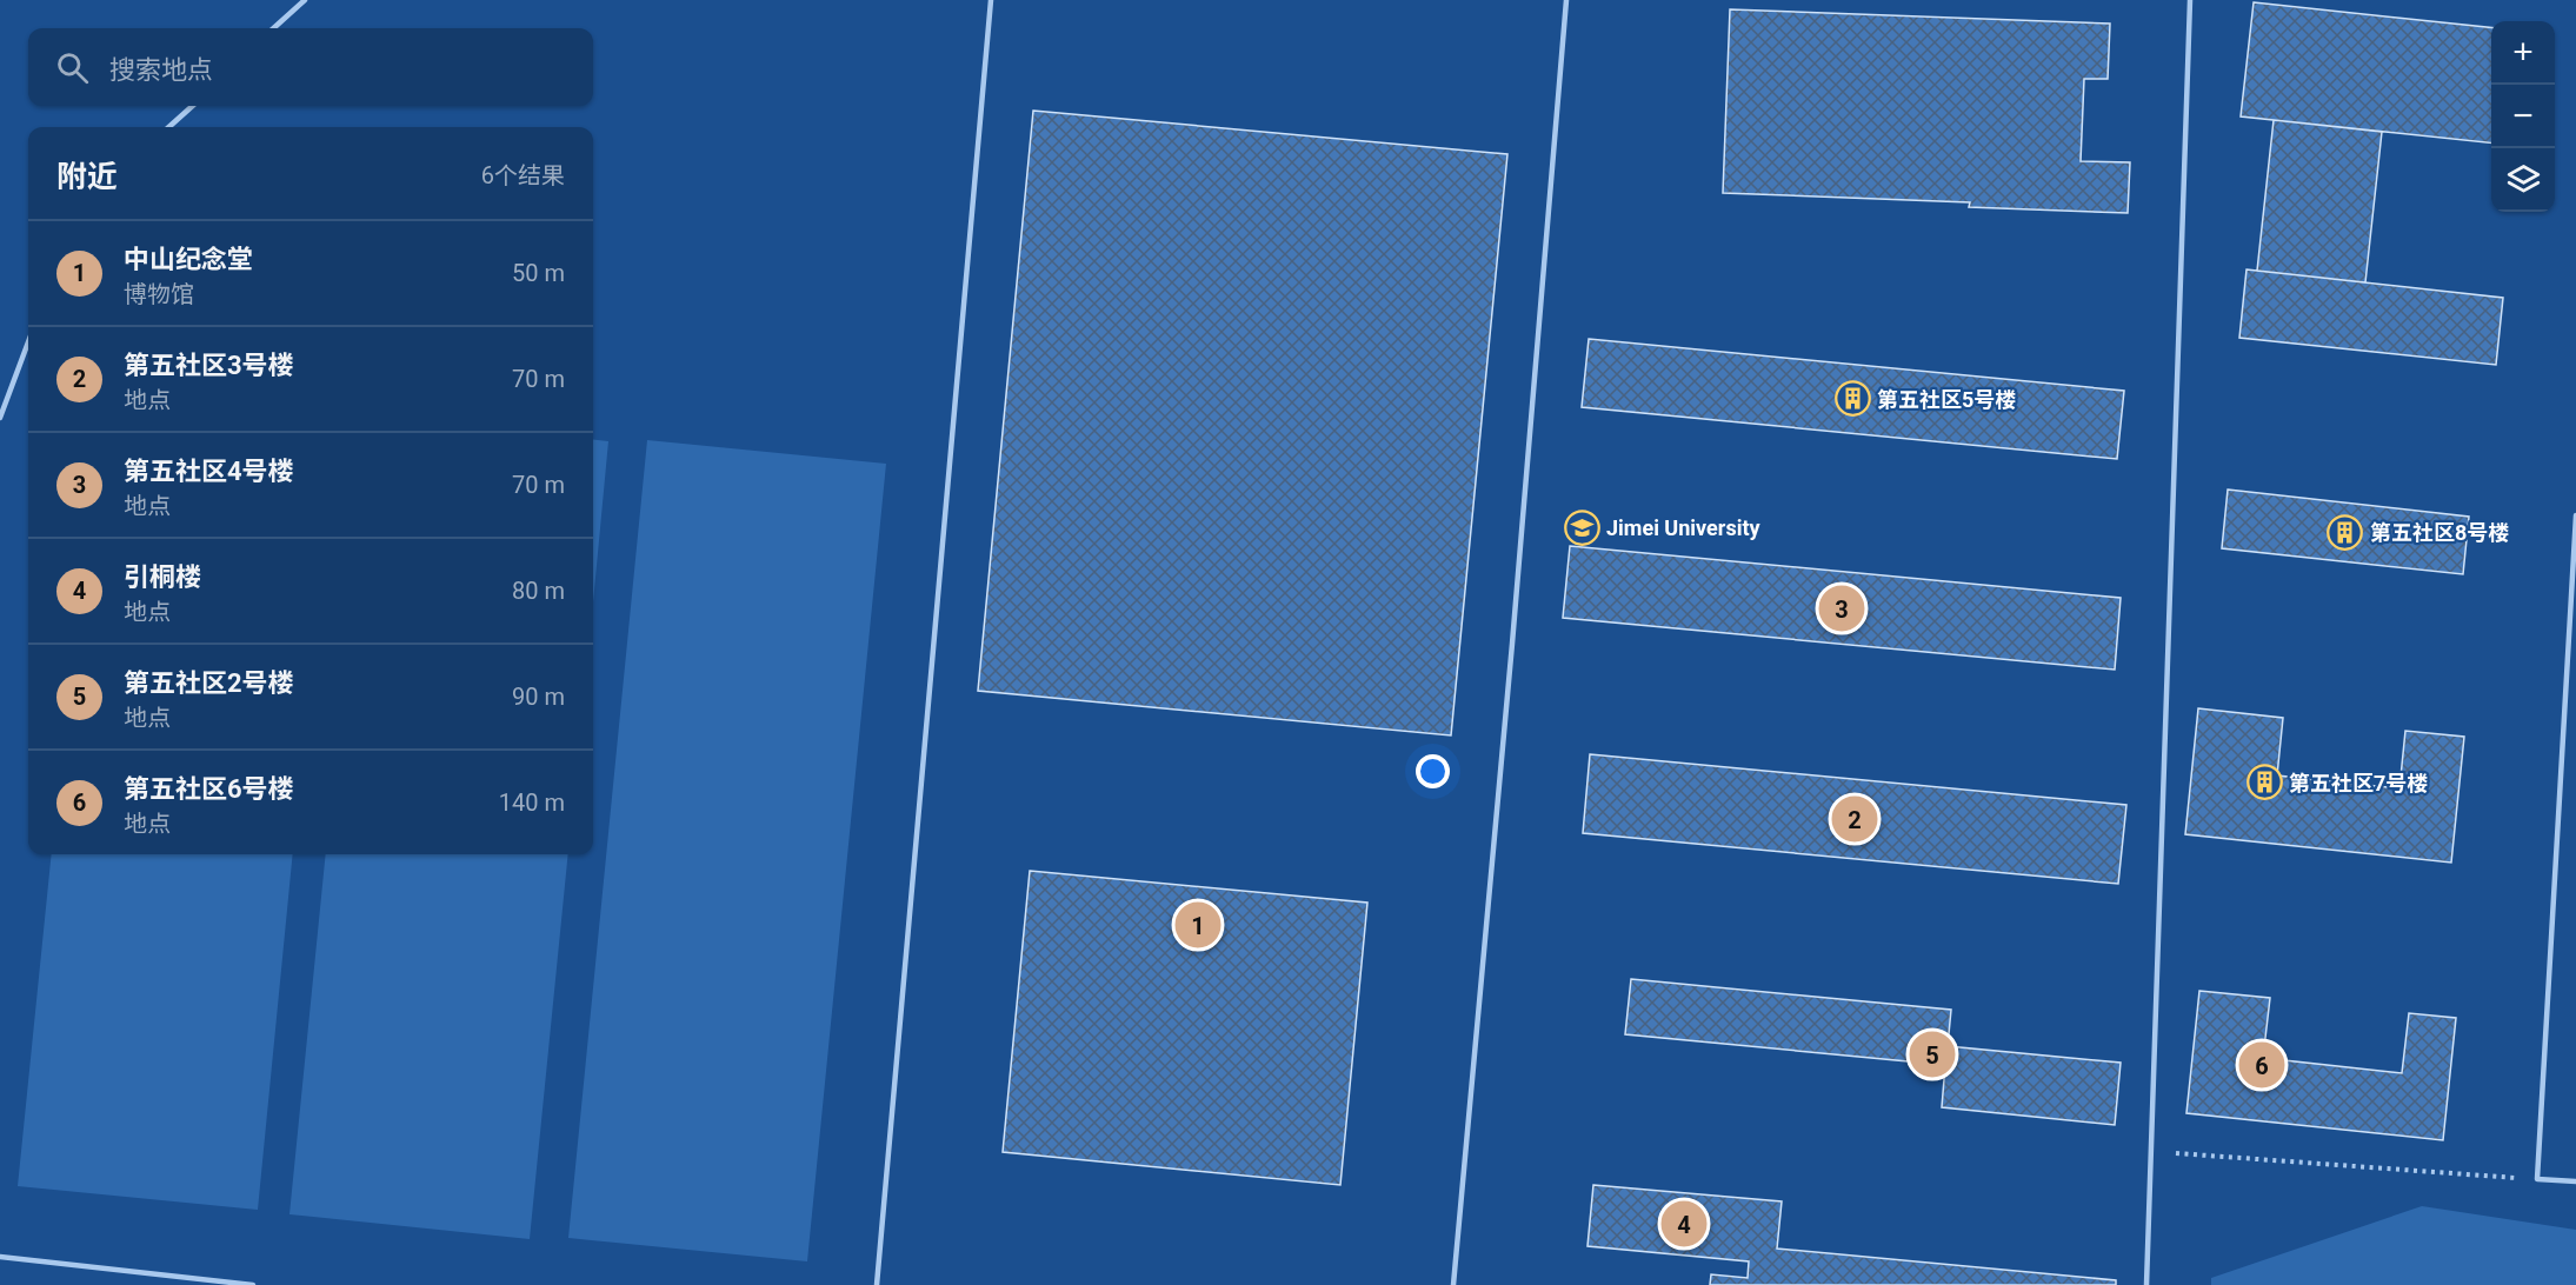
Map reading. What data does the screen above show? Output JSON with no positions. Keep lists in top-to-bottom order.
{
  "places": {
    "building": ["第五社区5号楼", "第五社区8号楼", "第五社区7号楼"],
    "school or university": ["Jimei University"]
  },
  "page": {
    "map_buttons": ["+", "−"],
    "search": "搜索地点",
    "heading": ["附近", "6个结果"],
    "list": [
      {
        "mark": "1",
        "name": "中山纪念堂",
        "note": "博物馆",
        "value": "50 m"
      },
      {
        "mark": "2",
        "name": "第五社区3号楼",
        "note": "地点",
        "value": "70 m"
      },
      {
        "mark": "3",
        "name": "第五社区4号楼",
        "note": "地点",
        "value": "70 m"
      },
      {
        "mark": "4",
        "name": "引桐楼",
        "note": "地点",
        "value": "80 m"
      },
      {
        "mark": "5",
        "name": "第五社区2号楼",
        "note": "地点",
        "value": "90 m"
      },
      {
        "mark": "6",
        "name": "第五社区6号楼",
        "note": "地点",
        "value": "140 m"
      }
    ],
    "pins": [
      "3",
      "2",
      "1",
      "5",
      "6",
      "4"
    ]
  }
}
